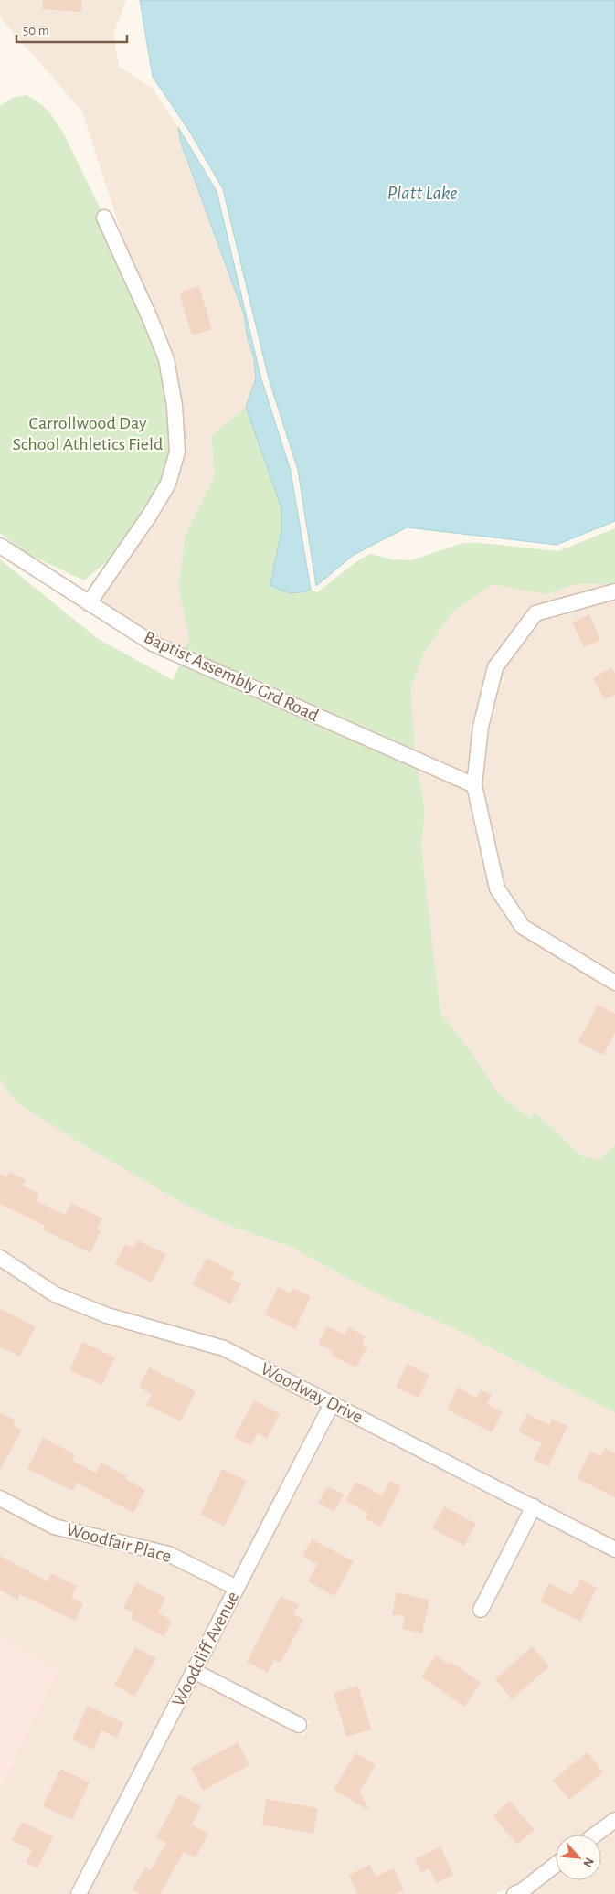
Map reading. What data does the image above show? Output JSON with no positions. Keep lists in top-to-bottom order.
{
  "streets": {
    "street": [
      "Baptist Assembly Grd Road",
      "Woodway Drive",
      "Woodfair Place",
      "Woodcliff Avenue"
    ]
  },
  "crossings": [
    ["Woodway Drive", "Woodcliff Avenue"],
    ["Woodfair Place", "Woodcliff Avenue"]
  ],
  "water": ["Platt Lake"],
  "parks": ["Carrollwood Day School Athletics Field"],
  "scale_bar": "50 m",
  "north": "bottom right"
}
